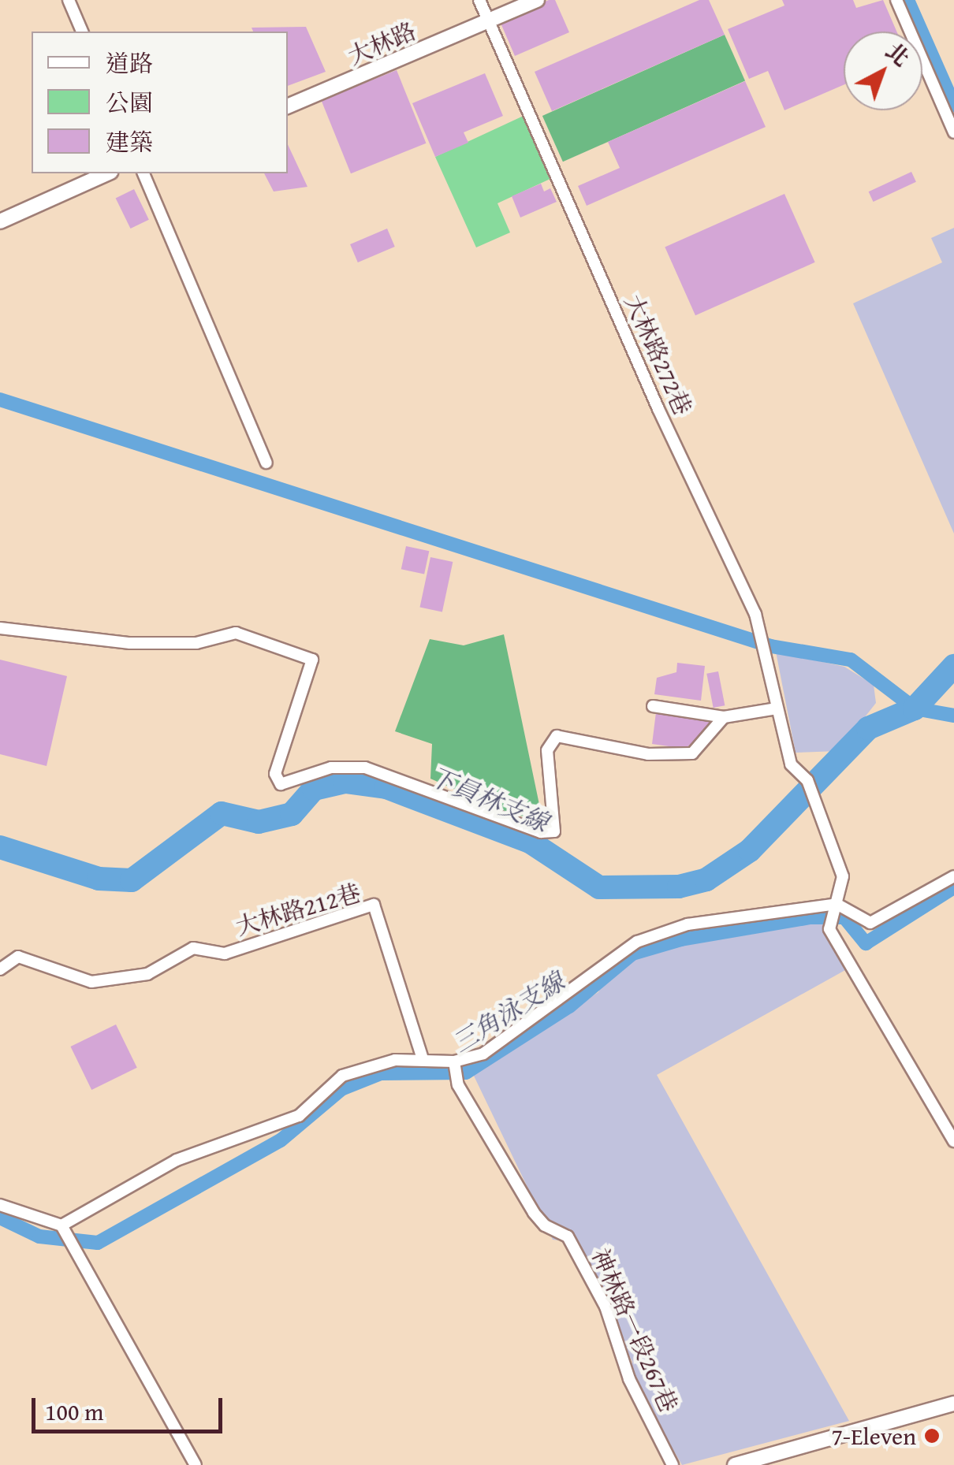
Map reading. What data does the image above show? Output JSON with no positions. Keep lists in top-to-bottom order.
{
  "streets": {
    "street": [
      "大林路",
      "大林路272巷",
      "大林路212巷",
      "神林路一段267巷"
    ]
  },
  "crossings": [
    ["大林路", "大林路272巷"]
  ],
  "water": ["下員林支線", "三角泳支線"],
  "places": ["7-Eleven"],
  "legend": ["道路", "公園", "建築"],
  "scale_bar": "100 m",
  "north": "top right"
}
